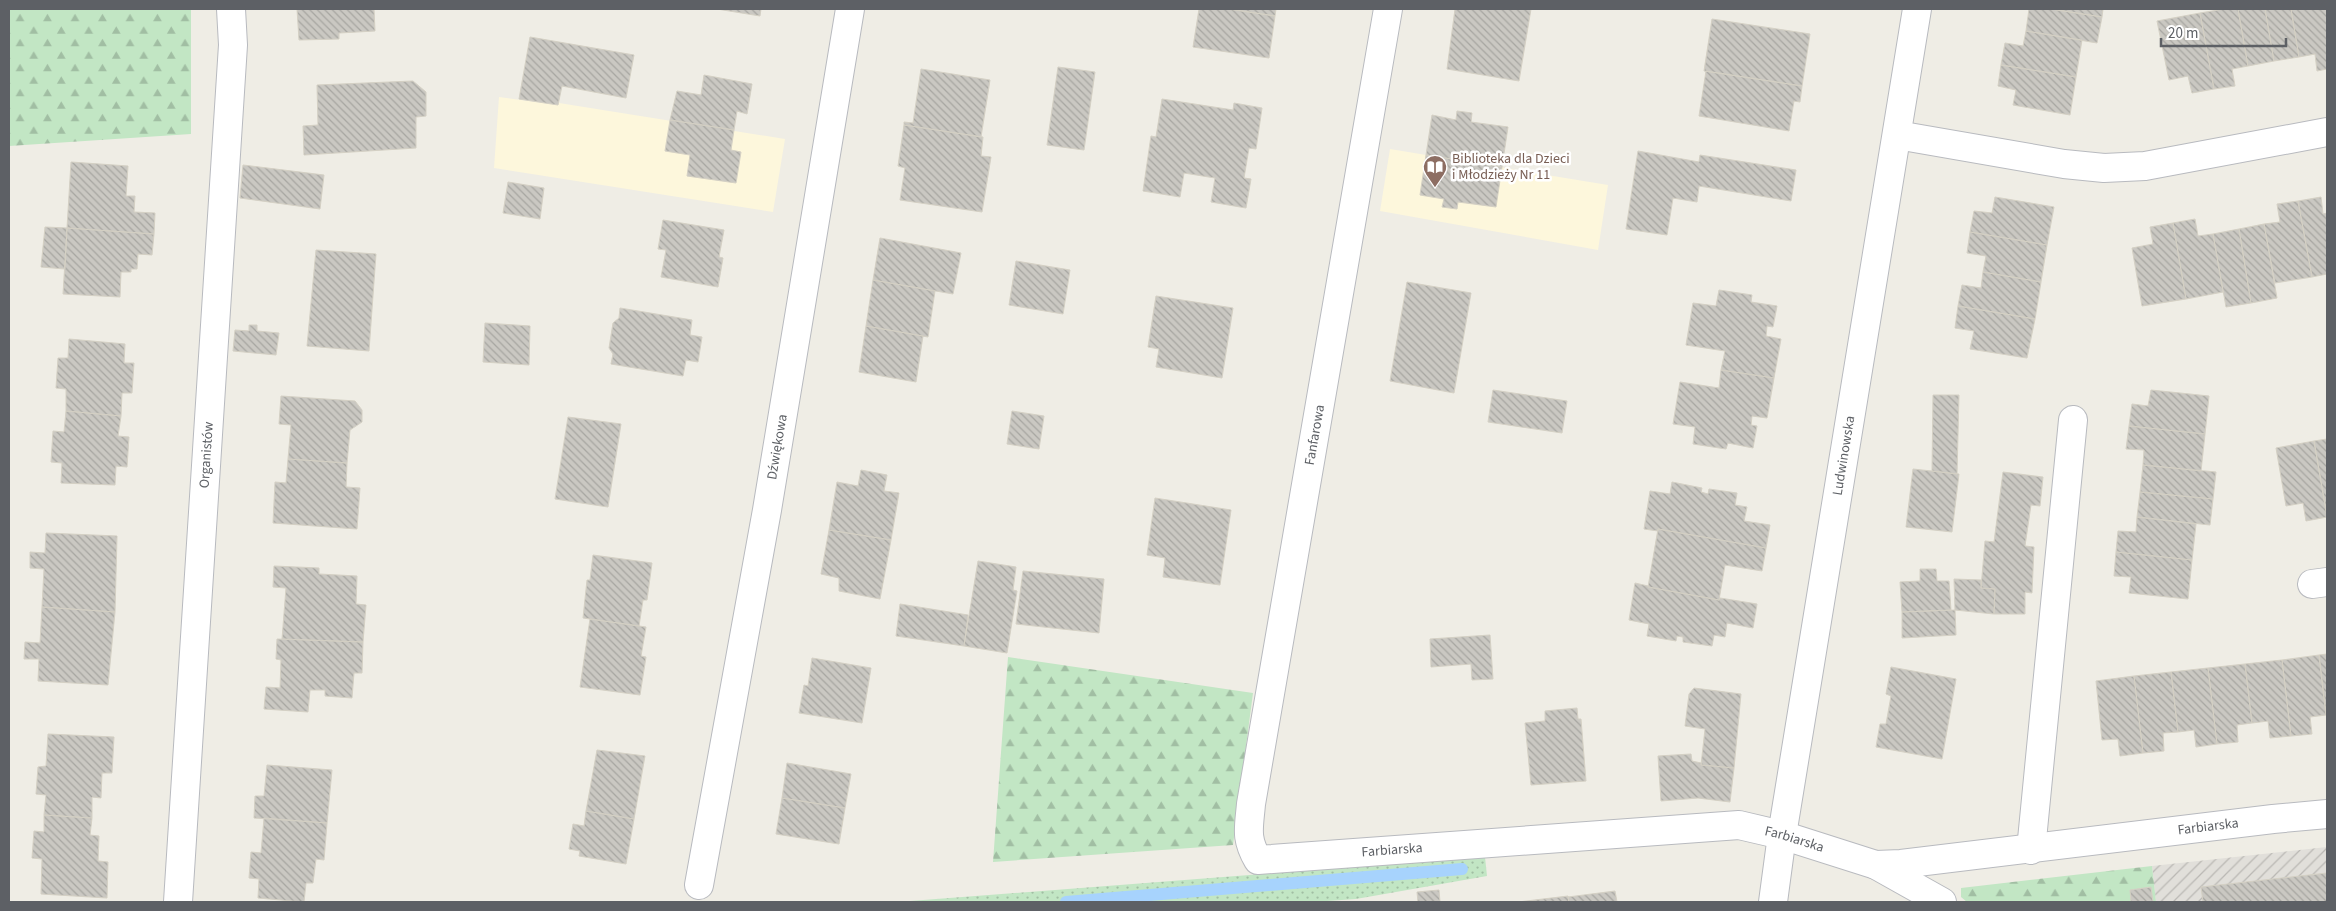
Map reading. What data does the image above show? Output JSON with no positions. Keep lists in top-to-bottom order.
{
  "streets": {
    "street": [
      "Fanfarowa",
      "Dźwiękowa",
      "Ludwinowska",
      "Organistów",
      "Farbiarska"
    ]
  },
  "crossings": [
    ["Fanfarowa", "Farbiarska"],
    ["Ludwinowska", "Farbiarska"]
  ],
  "places": {
    "library": ["Biblioteka dla Dzieci i Młodzieży Nr 11"]
  },
  "scale_bar": "20 m"
}
